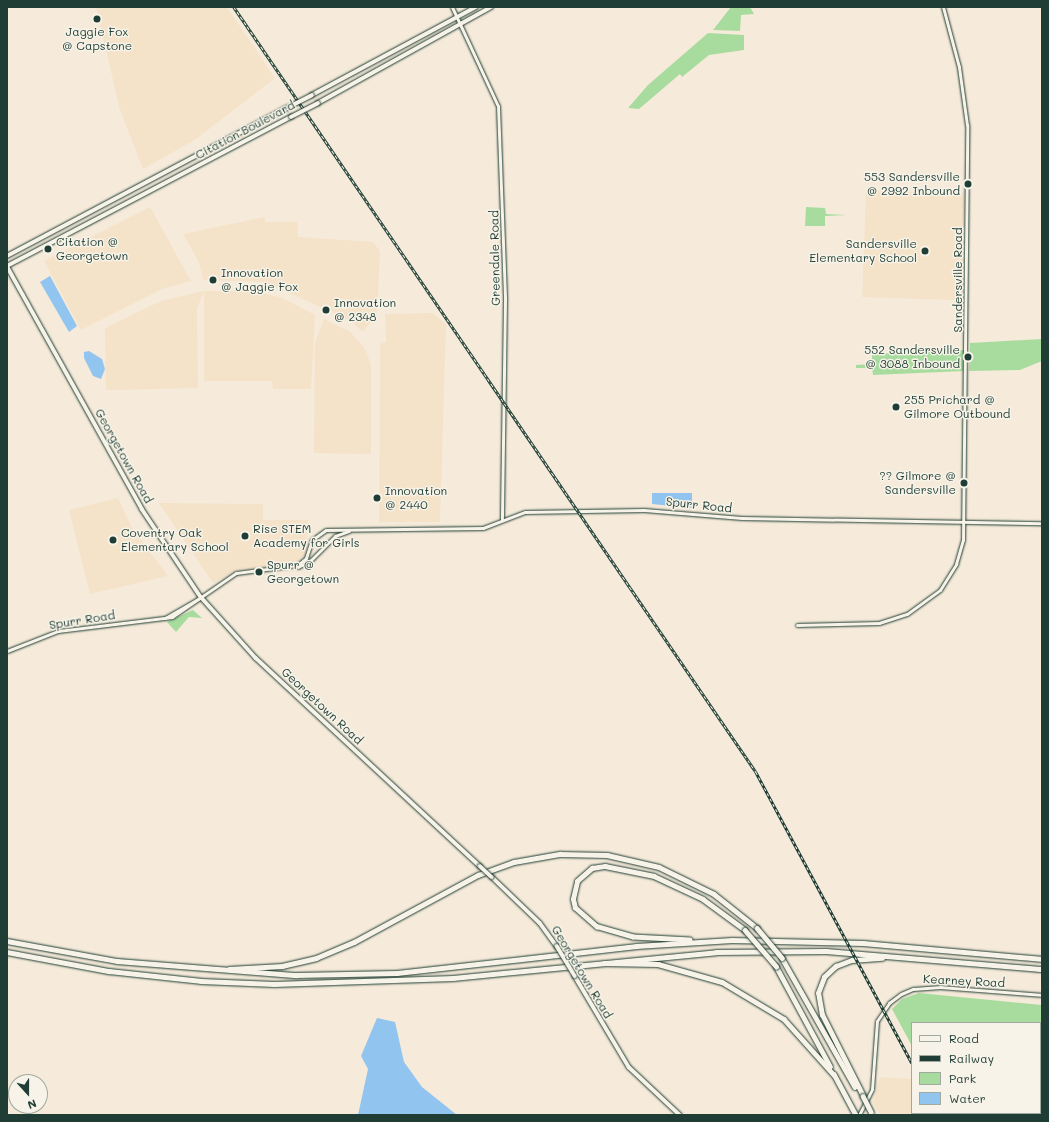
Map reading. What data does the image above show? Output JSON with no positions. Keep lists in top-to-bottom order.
{
  "streets": {
    "main road": ["Citation Boulevard", "Georgetown Road"],
    "street": [
      "Greendale Road",
      "Sandersville Road",
      "Spurr Road",
      "Kearney Road"
    ]
  },
  "crossings": [
    ["Citation Boulevard", "Greendale Road"],
    ["Citation Boulevard", "Georgetown Road"],
    ["Greendale Road", "Spurr Road"],
    ["Sandersville Road", "Spurr Road"],
    ["Georgetown Road", "Spurr Road"]
  ],
  "places": [
    "Jaggie Fox @ Capstone",
    "553 Sandersville @ 2992 Inbound",
    "Citation @ Georgetown",
    "Sandersville Elementary School",
    "Innovation @ Jaggie Fox",
    "Innovation @ 2348",
    "552 Sandersville @ 3088 Inbound",
    "255 Prichard @ Gilmore Outbound",
    "?? Gilmore @ Sandersville",
    "Innovation @ 2440",
    "Rise STEM Academy for Girls",
    "Coventry Oak Elementary School",
    "Spurr @ Georgetown"
  ],
  "legend": [
    "Road",
    "Railway",
    "Park",
    "Water"
  ],
  "north": "bottom"
}
